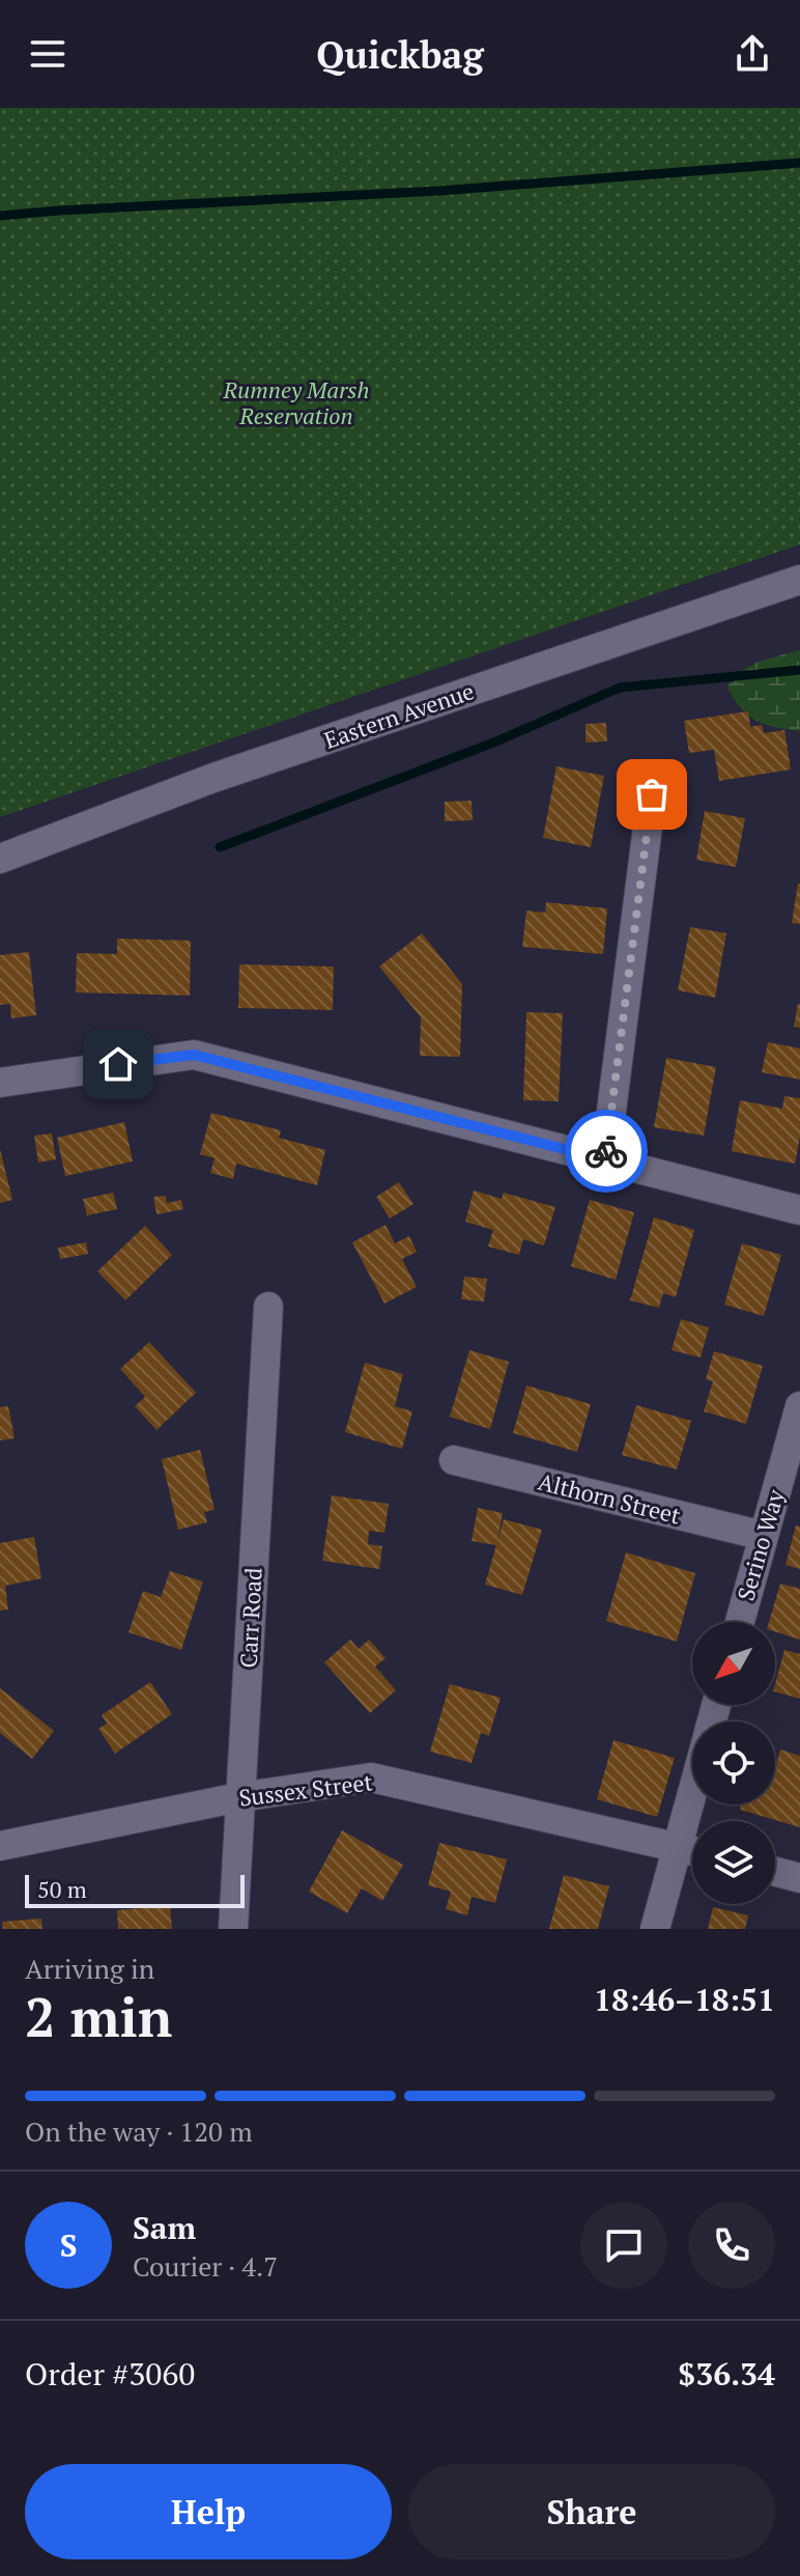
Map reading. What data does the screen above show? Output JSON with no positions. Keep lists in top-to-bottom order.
{
  "streets": {
    "street": [
      "Eastern Avenue",
      "Althorn Street",
      "Serino Way",
      "Carr Road",
      "Sussex Street"
    ]
  },
  "crossings": [
    ["Althorn Street", "Serino Way"],
    ["Carr Road", "Sussex Street"]
  ],
  "parks": ["Rumney Marsh Reservation"],
  "scale_bar": "50 m",
  "north": "bottom left",
  "page": {
    "header": "Quickbag",
    "scale": "50 m",
    "heading": ["2 min", "Arriving in", "18:46–18:51"],
    "panel": [
      "Sam",
      "Courier · 4.7",
      "Order #3060",
      "$36.34"
    ],
    "bar": "On the way · 120 m",
    "round": "S",
    "buttons": ["Help", "Share"]
  }
}
